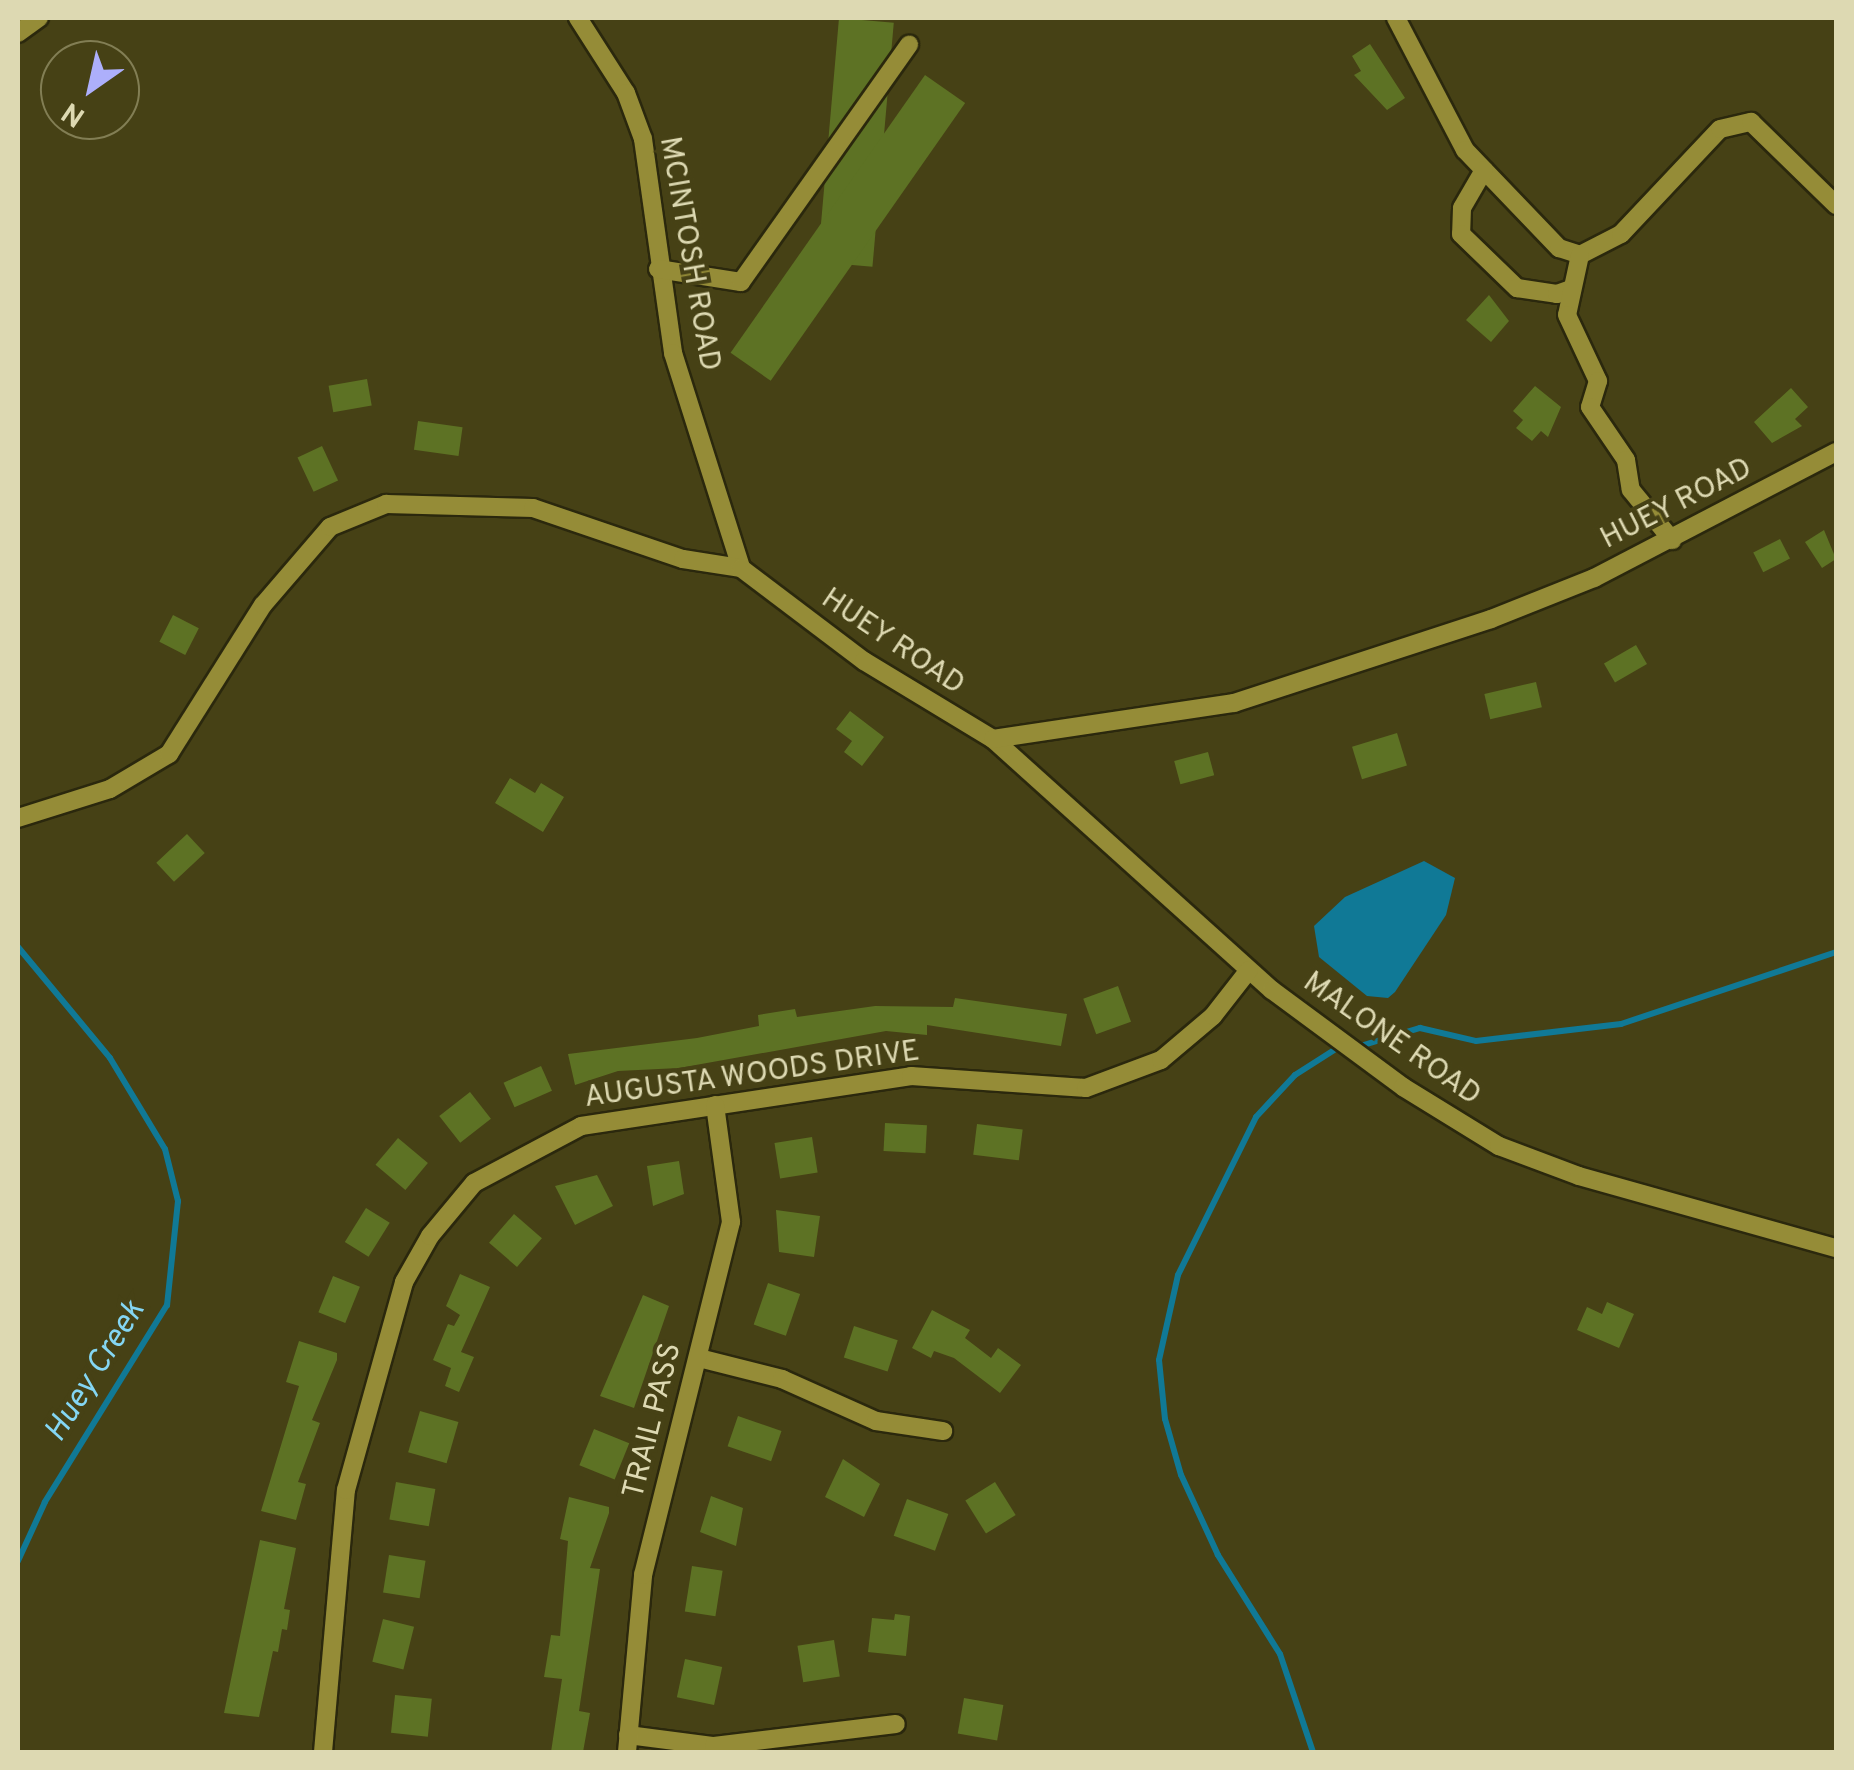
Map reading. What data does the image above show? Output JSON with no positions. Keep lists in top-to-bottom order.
{
  "streets": {
    "street": [
      "MCINTOSH ROAD",
      "HUEY ROAD",
      "MALONE ROAD",
      "AUGUSTA WOODS DRIVE",
      "TRAIL PASS"
    ]
  },
  "crossings": [
    ["MCINTOSH ROAD", "HUEY ROAD"],
    ["HUEY ROAD", "MALONE ROAD"],
    ["MALONE ROAD", "AUGUSTA WOODS DRIVE"],
    ["AUGUSTA WOODS DRIVE", "TRAIL PASS"]
  ],
  "water": ["Huey Creek"],
  "north": "bottom left"
}
